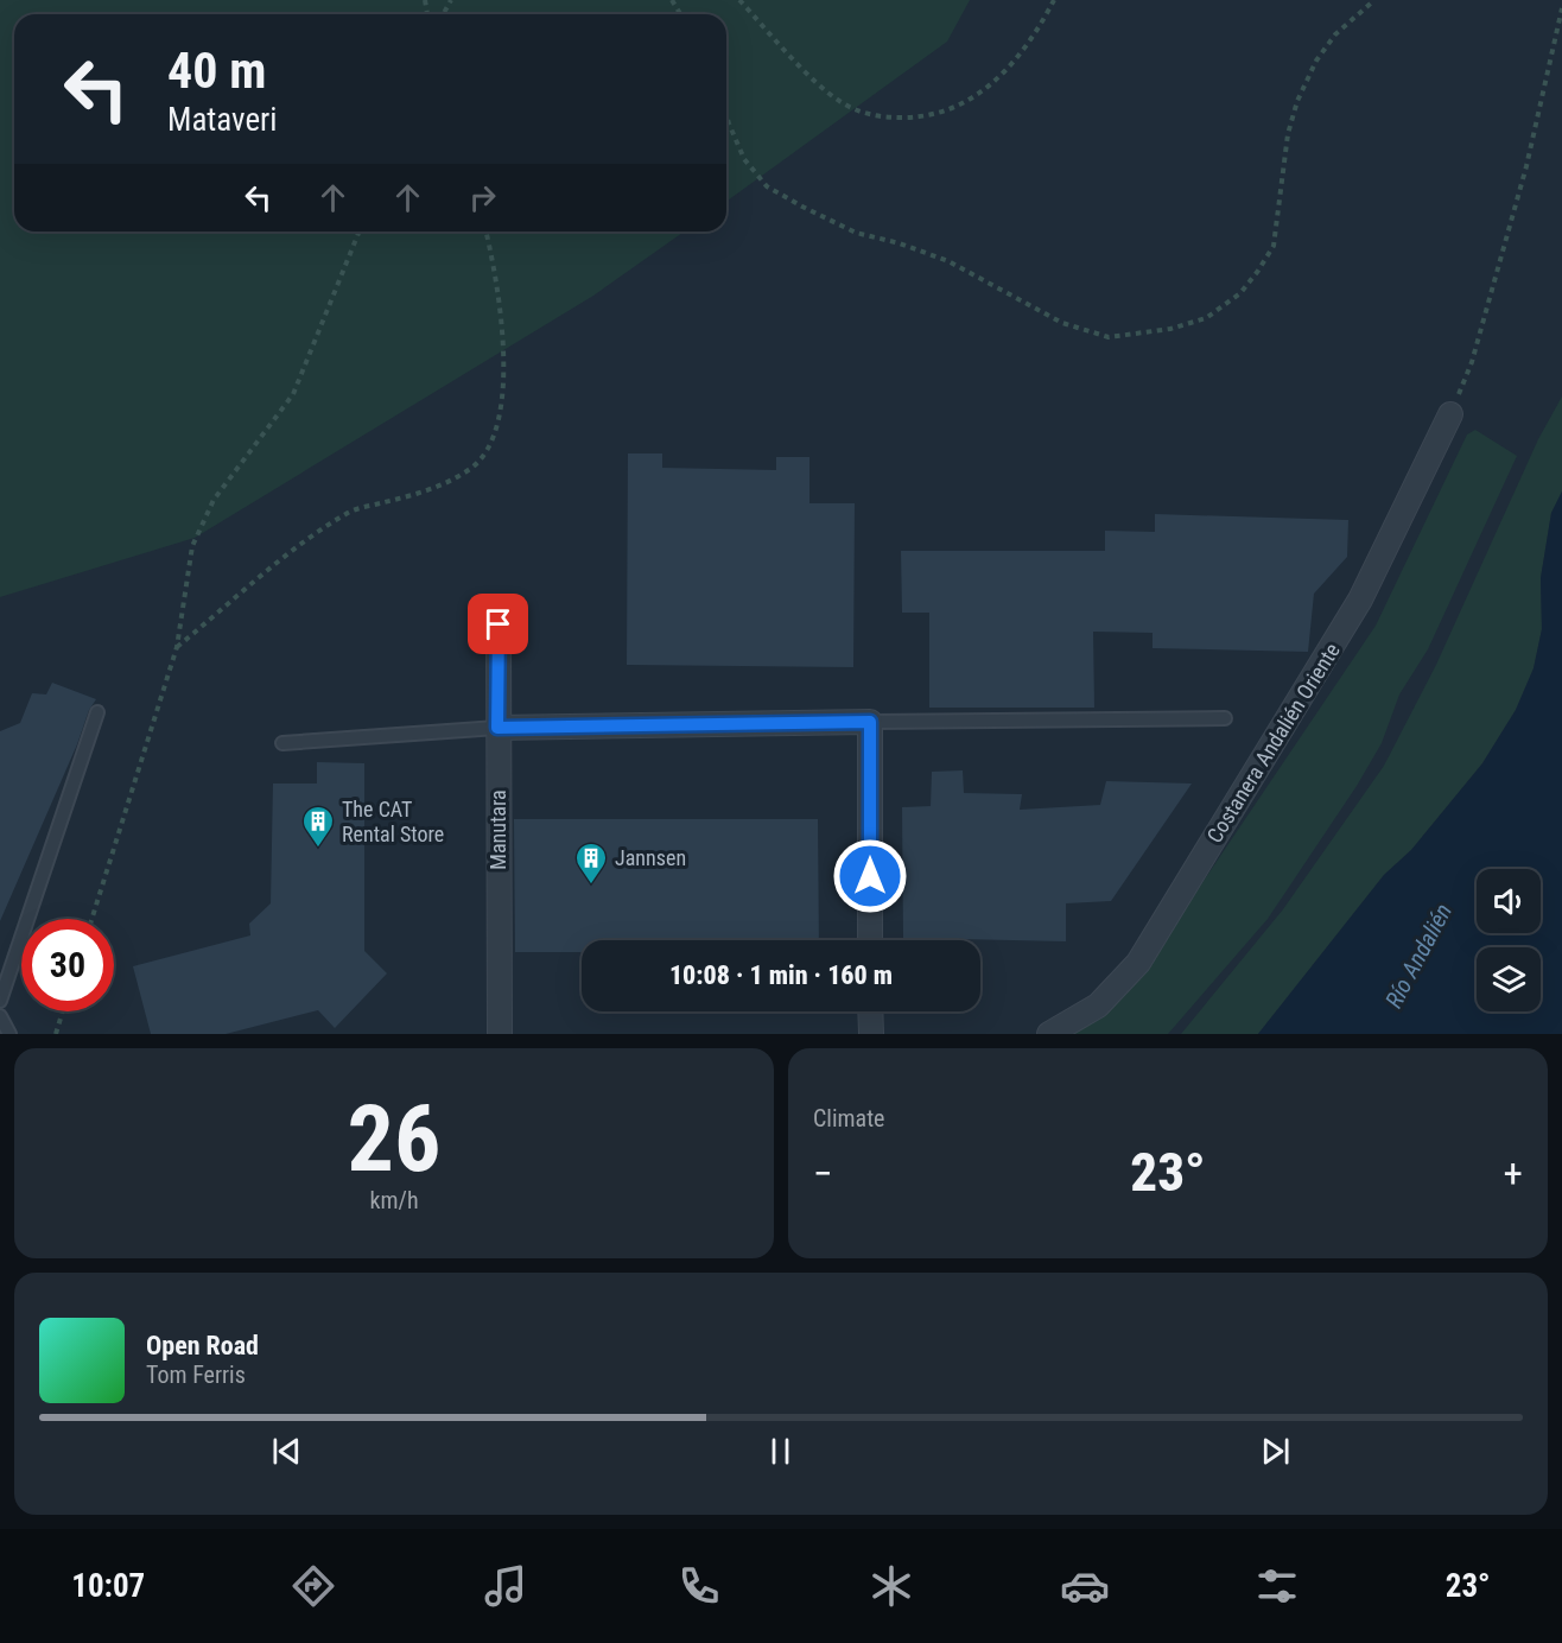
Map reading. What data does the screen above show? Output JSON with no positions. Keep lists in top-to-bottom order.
{
  "streets": {
    "street": ["Costanera Andalién Oriente", "Manutara"]
  },
  "water": ["Río Andalién"],
  "places": {
    "building": ["The CAT Rental Store", "Jannsen"]
  },
  "page": {
    "turn": ["40 m", "Mataveri"],
    "limit": "30",
    "trip": "10:08 · 1 min · 160 m",
    "tile": [
      ["26", "km/h"],
      "Climate"
    ],
    "heat": ["−", "23°", "+"],
    "song": ["Open Road", "Tom Ferris"],
    "tabs": ["10:07", "23°"]
  }
}
